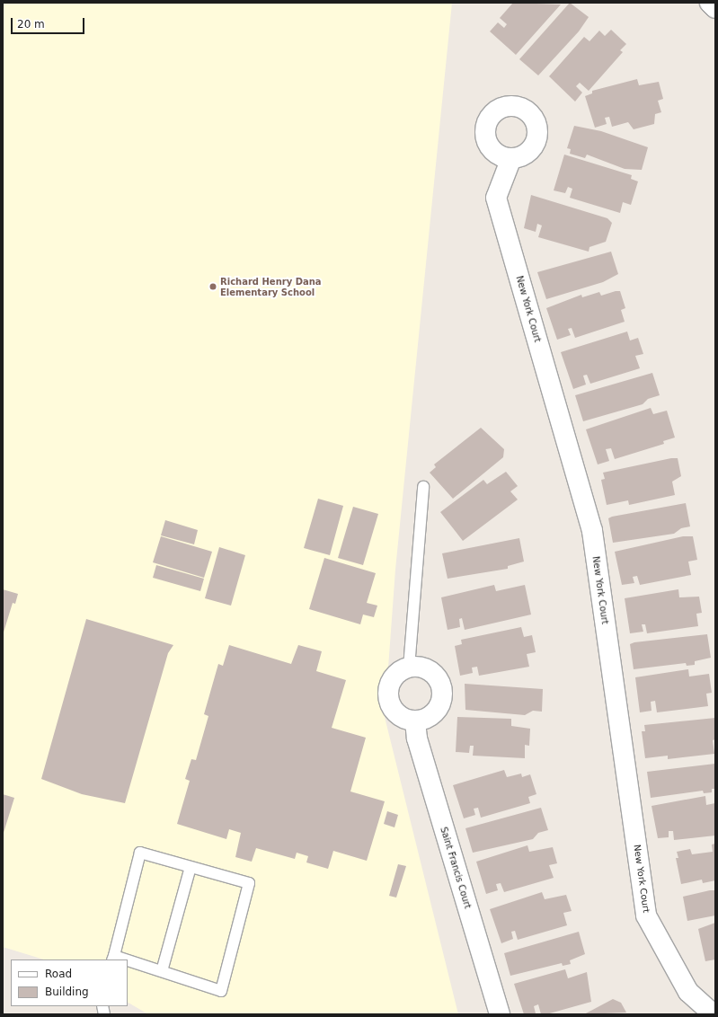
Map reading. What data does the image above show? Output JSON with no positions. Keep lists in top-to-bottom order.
{
  "streets": {
    "street": ["New York Court", "Saint Francis Court"]
  },
  "places": ["Richard Henry Dana Elementary School"],
  "legend": ["Road", "Building"],
  "scale_bar": "20 m"
}
